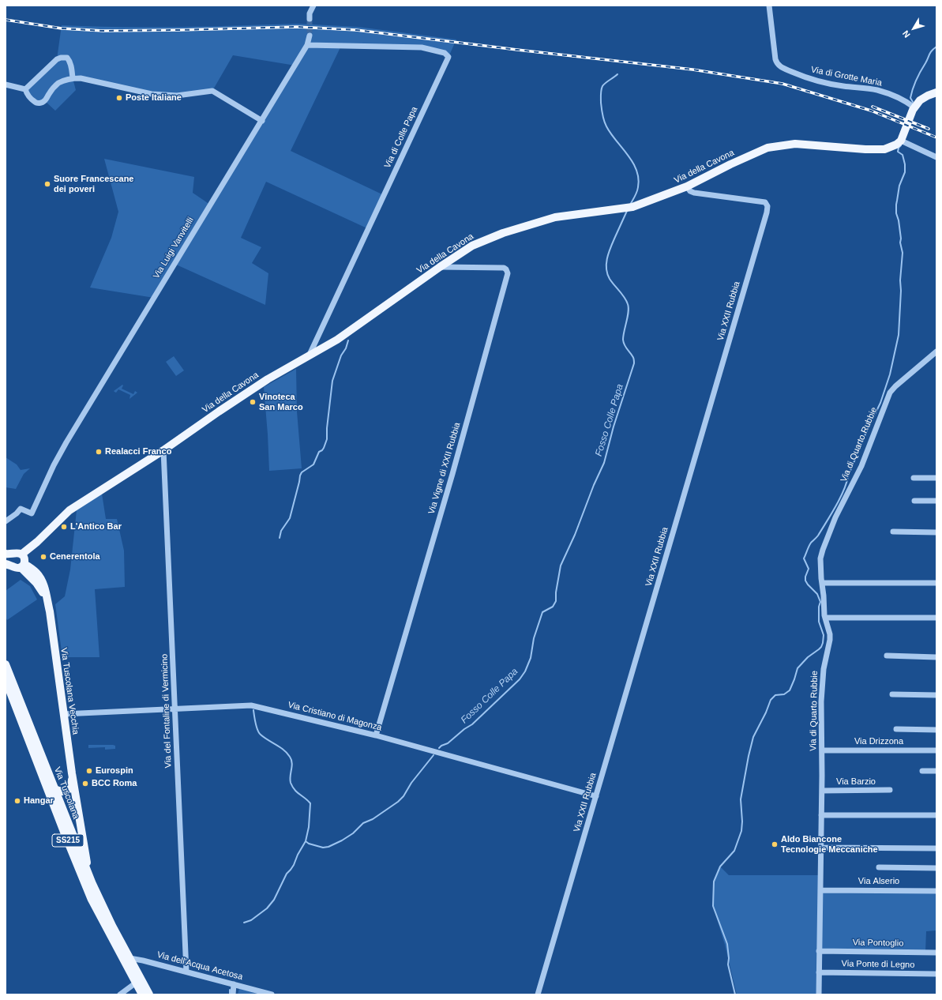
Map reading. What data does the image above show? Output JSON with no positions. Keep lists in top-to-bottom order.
{
  "streets": {
    "main road": [
      "Via della Cavona",
      "Via Tuscolana Vecchia",
      "Via Tuscolana",
      "SS215"
    ],
    "street": [
      "Via di Grotte Maria",
      "Via di Colle Papa",
      "Via Luigi Vanvitelli",
      "Via XXII Rubbia",
      "Via di Quarto Rubbie",
      "Via Vigne di XXII Rubbia",
      "Via del Fontaline di Vermicino",
      "Via Cristiano di Magonza",
      "Via Drizzona",
      "Via Barzio",
      "Via Alserio",
      "Via Pontoglio",
      "Via Ponte di Legno",
      "Via dell'Acqua Acetosa"
    ]
  },
  "crossings": [
    ["Via di Colle Papa", "Via della Cavona"],
    ["Via di Colle Papa", "Via Luigi Vanvitelli"],
    ["Via della Cavona", "Via XXII Rubbia"],
    ["Via della Cavona", "Via Vigne di XXII Rubbia"],
    ["Via della Cavona", "Via del Fontaline di Vermicino"],
    ["Via XXII Rubbia", "Via Cristiano di Magonza"],
    ["Via di Quarto Rubbie", "Via Drizzona"],
    ["Via di Quarto Rubbie", "Via Barzio"],
    ["Via di Quarto Rubbie", "Via Alserio"],
    ["Via di Quarto Rubbie", "Via Pontoglio"],
    ["Via di Quarto Rubbie", "Via Ponte di Legno"],
    ["Via Vigne di XXII Rubbia", "Via Cristiano di Magonza"],
    ["Via Tuscolana Vecchia", "Via Cristiano di Magonza"],
    ["Via Tuscolana Vecchia", "Via Tuscolana"],
    ["Via del Fontaline di Vermicino", "Via Cristiano di Magonza"],
    ["Via del Fontaline di Vermicino", "Via dell'Acqua Acetosa"],
    ["Via Tuscolana", "Via dell'Acqua Acetosa"]
  ],
  "water": ["Fosso Colle Papa"],
  "places": [
    "Poste Italiane",
    "Suore Francescane dei poveri",
    "Vinoteca San Marco",
    "Realacci Franco",
    "L'Antico Bar",
    "Cenerentola",
    "Eurospin",
    "BCC Roma",
    "Hangar",
    "Aldo Biancone Tecnologie Meccaniche"
  ],
  "north": "bottom left"
}
